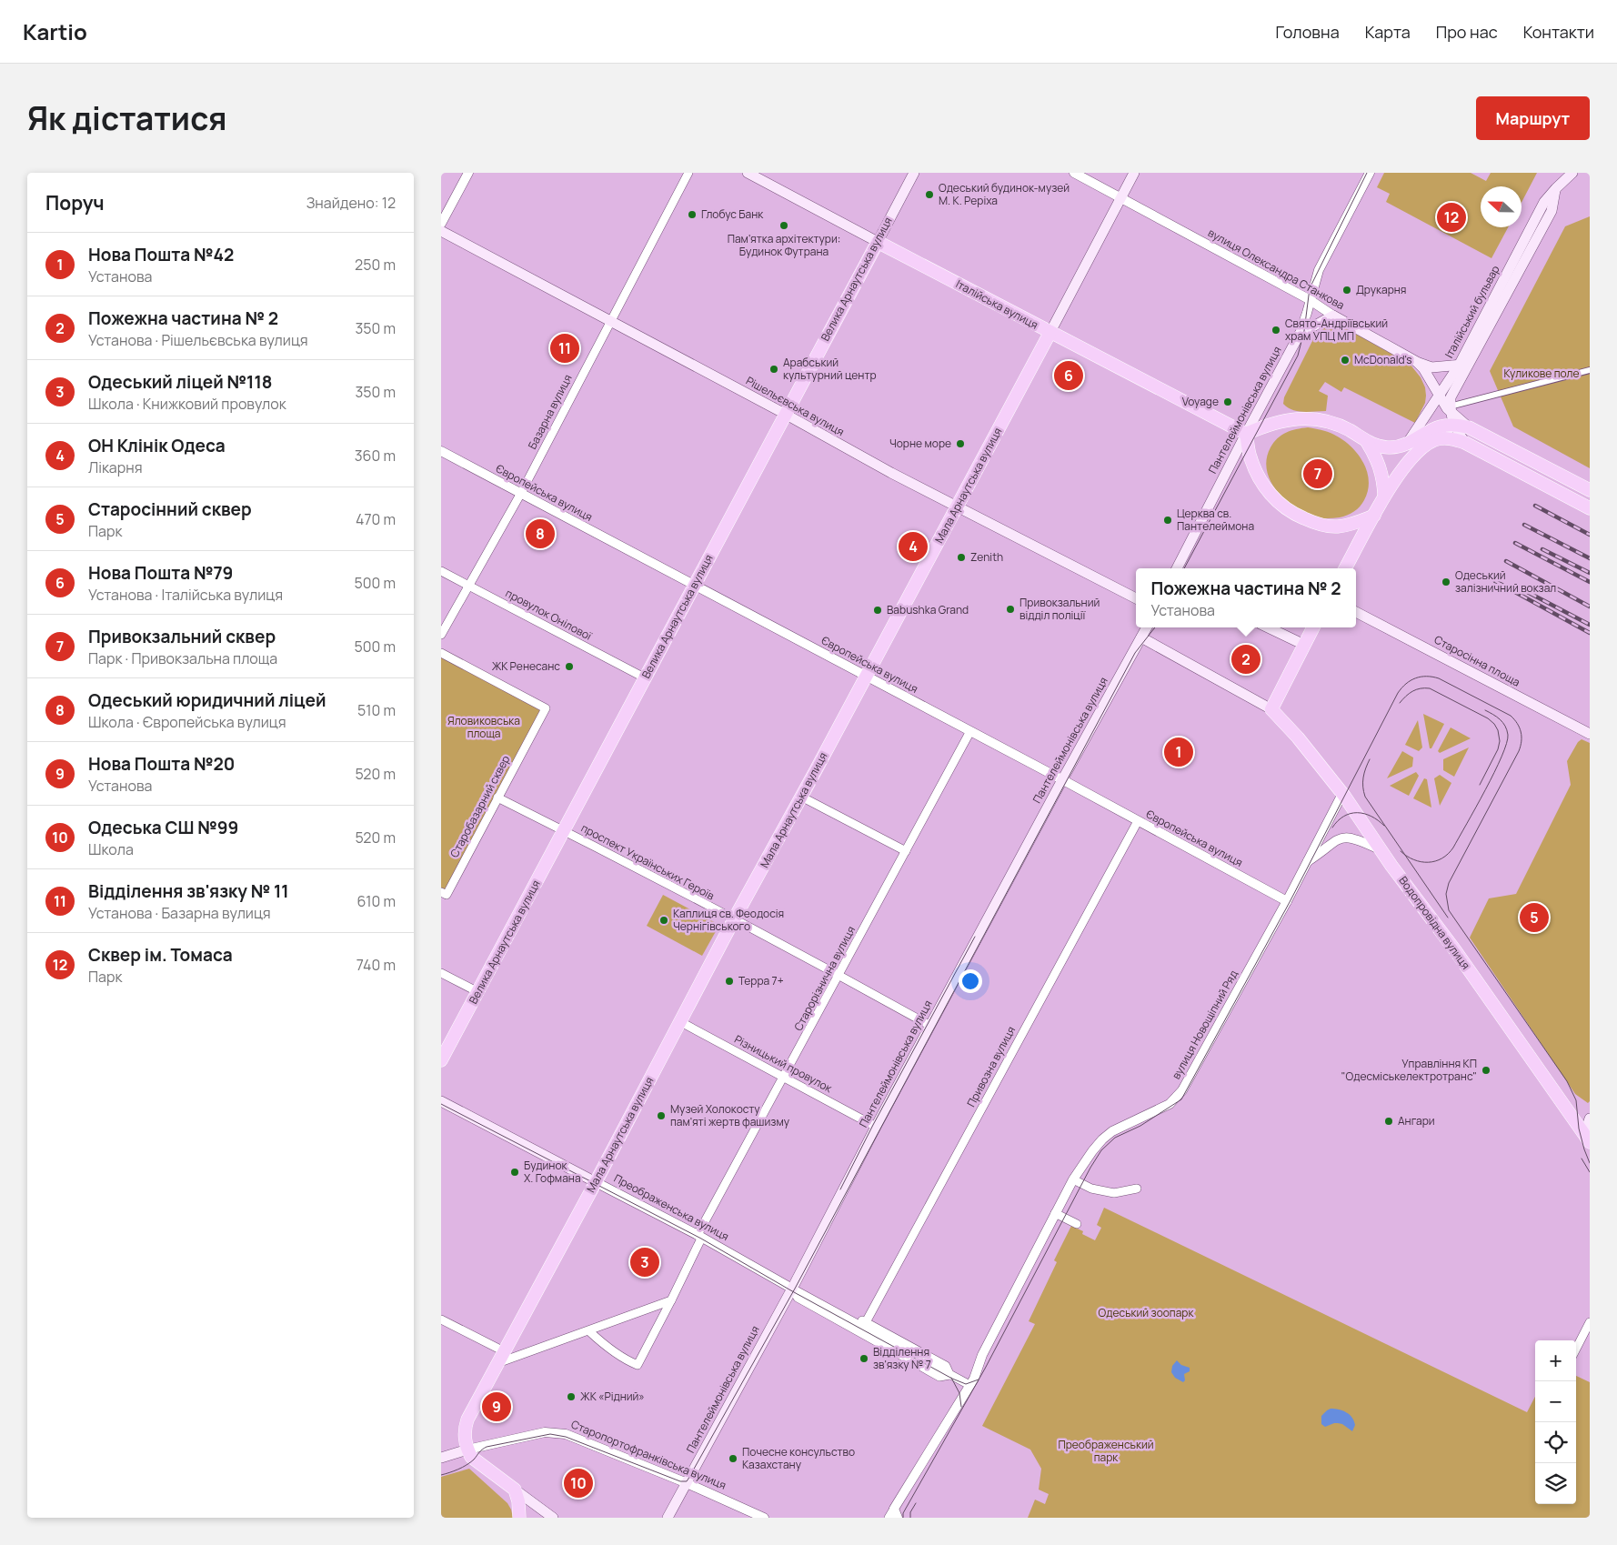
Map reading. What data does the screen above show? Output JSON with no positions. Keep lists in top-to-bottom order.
{
  "streets": {
    "main road": [
      "вулиця Олександра Станкова",
      "Велика Арнаутська вулиця",
      "Італійська вулиця",
      "Італійський бульвар",
      "Рішельєвська вулиця",
      "Пантелеймонівська вулиця",
      "Мала Арнаутська вулиця",
      "Старосінна площа",
      "Водопровідна вулиця",
      "Преображенська вулиця",
      "Старопортофранківська вулиця"
    ],
    "street": [
      "Базарна вулиця",
      "Європейська вулиця",
      "провулок Онілової",
      "Старобазарний сквер",
      "проспект Українських Героїв",
      "Старорізнична вулиця",
      "вулиця Новощіпний Ряд",
      "Різницький провулок",
      "Привозна вулиця"
    ]
  },
  "crossings": [
    ["вулиця Олександра Станкова", "Італійський бульвар"],
    ["вулиця Олександра Станкова", "Пантелеймонівська вулиця"],
    ["вулиця Олександра Станкова", "Мала Арнаутська вулиця"],
    ["Велика Арнаутська вулиця", "Італійська вулиця"],
    ["Велика Арнаутська вулиця", "Рішельєвська вулиця"],
    ["Велика Арнаутська вулиця", "Європейська вулиця"],
    ["Велика Арнаутська вулиця", "провулок Онілової"],
    ["Велика Арнаутська вулиця", "проспект Українських Героїв"],
    ["Італійська вулиця", "Пантелеймонівська вулиця"],
    ["Італійська вулиця", "Мала Арнаутська вулиця"],
    ["Рішельєвська вулиця", "Базарна вулиця"],
    ["Рішельєвська вулиця", "Мала Арнаутська вулиця"],
    ["Пантелеймонівська вулиця", "Європейська вулиця"],
    ["Пантелеймонівська вулиця", "проспект Українських Героїв"],
    ["Пантелеймонівська вулиця", "Різницький провулок"],
    ["Пантелеймонівська вулиця", "Преображенська вулиця"],
    ["Пантелеймонівська вулиця", "Старопортофранківська вулиця"],
    ["Базарна вулиця", "Європейська вулиця"],
    ["Базарна вулиця", "провулок Онілової"],
    ["Мала Арнаутська вулиця", "Європейська вулиця"],
    ["Мала Арнаутська вулиця", "проспект Українських Героїв"],
    ["Мала Арнаутська вулиця", "Різницький провулок"],
    ["Мала Арнаутська вулиця", "Преображенська вулиця"],
    ["Мала Арнаутська вулиця", "Старопортофранківська вулиця"],
    ["Європейська вулиця", "Старорізнична вулиця"],
    ["Європейська вулиця", "вулиця Новощіпний Ряд"],
    ["Європейська вулиця", "Привозна вулиця"],
    ["Старобазарний сквер", "проспект Українських Героїв"],
    ["проспект Українських Героїв", "Старорізнична вулиця"],
    ["Водопровідна вулиця", "вулиця Новощіпний Ряд"],
    ["Старорізнична вулиця", "Різницький провулок"],
    ["Старорізнична вулиця", "Преображенська вулиця"],
    ["вулиця Новощіпний Ряд", "Преображенська вулиця"],
    ["Привозна вулиця", "Преображенська вулиця"]
  ],
  "parks": [
    "Куликове поле",
    "Яловиковська площа",
    "Одеський зоопарк",
    "Преображенський парк"
  ],
  "places": [
    "Одеський будинок-музей М. К. Реріха",
    "Глобус Банк",
    "Пам'ятка архітектури: Будинок Футрана",
    "Друкарня",
    "Свято-Андріївський храм УПЦ МП",
    "McDonald's",
    "Арабський культурний центр",
    "Voyage",
    "Чорне море",
    "Церква св. Пантелеймона",
    "Zenith",
    "Одеський залізничний вокзал",
    "Привокзальний відділ поліції",
    "Babushka Grand",
    "ЖК Ренесанс",
    "Каплиця св. Феодосія Чернігівського",
    "Терра 7+",
    "Управління КП \"Одесміськелектротранс\"",
    "Музей Холокосту пам'яті жертв фашизму",
    "Ангари",
    "Будинок Х. Гофмана",
    "Відділення зв'язку № 7",
    "ЖК «Рідний»",
    "Почесне консульство Казахстану"
  ],
  "north": "left",
  "page": {
    "header": "Kartio",
    "nav": [
      "Головна",
      "Карта",
      "Про нас",
      "Контакти"
    ],
    "title": "Як дістатися",
    "buttons": "Маршрут",
    "heading": ["Поруч", "Знайдено: 12"],
    "pins": [
      "12",
      "11",
      "6",
      "7",
      "8",
      "4",
      "2",
      "1",
      "5",
      "3",
      "9",
      "10"
    ],
    "list": [
      {
        "mark": "1",
        "name": "Нова Пошта №42",
        "note": "Установа",
        "value": "250 m"
      },
      {
        "mark": "2",
        "name": "Пожежна частина № 2",
        "note": "Установа · Рішельєвська вулиця",
        "value": "350 m"
      },
      {
        "mark": "3",
        "name": "Одеський ліцей №118",
        "note": "Школа · Книжковий провулок",
        "value": "350 m"
      },
      {
        "mark": "4",
        "name": "ОН Клінік Одеса",
        "note": "Лікарня",
        "value": "360 m"
      },
      {
        "mark": "5",
        "name": "Старосінний сквер",
        "note": "Парк",
        "value": "470 m"
      },
      {
        "mark": "6",
        "name": "Нова Пошта №79",
        "note": "Установа · Італійська вулиця",
        "value": "500 m"
      },
      {
        "mark": "7",
        "name": "Привокзальний сквер",
        "note": "Парк · Привокзальна площа",
        "value": "500 m"
      },
      {
        "mark": "8",
        "name": "Одеський юридичний ліцей",
        "note": "Школа · Європейська вулиця",
        "value": "510 m"
      },
      {
        "mark": "9",
        "name": "Нова Пошта №20",
        "note": "Установа",
        "value": "520 m"
      },
      {
        "mark": "10",
        "name": "Одеська СШ №99",
        "note": "Школа",
        "value": "520 m"
      },
      {
        "mark": "11",
        "name": "Відділення зв'язку № 11",
        "note": "Установа · Базарна вулиця",
        "value": "610 m"
      },
      {
        "mark": "12",
        "name": "Сквер ім. Томаса",
        "note": "Парк",
        "value": "740 m"
      }
    ],
    "popup": ["Пожежна частина № 2", "Установа"],
    "map_buttons": ["+", "−"]
  }
}
